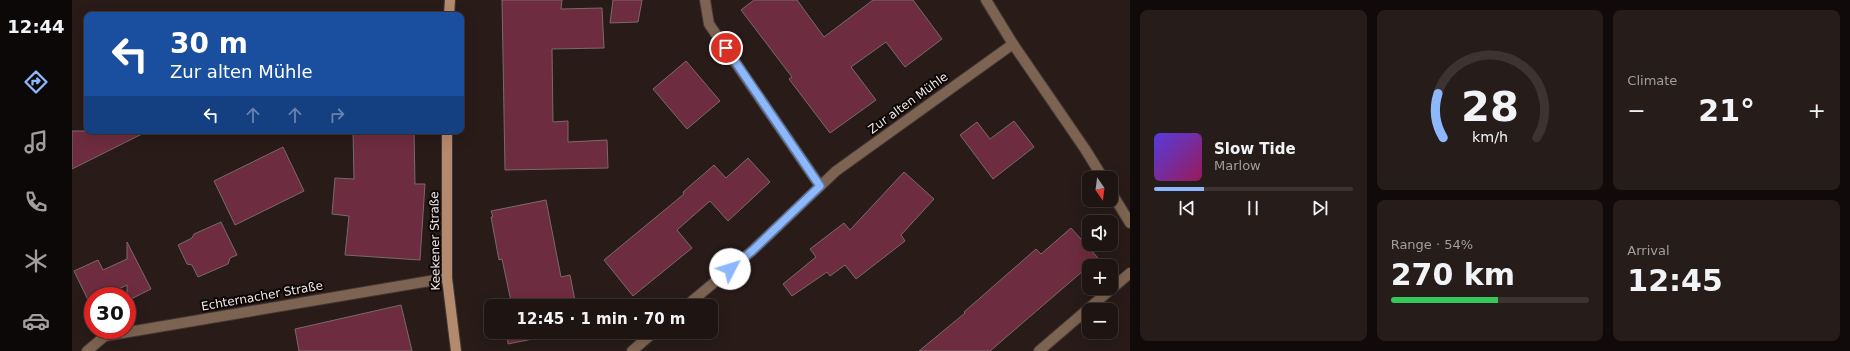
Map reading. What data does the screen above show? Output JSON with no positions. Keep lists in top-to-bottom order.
{
  "streets": {
    "main road": ["Keekener Straße"],
    "street": ["Zur alten Mühle", "Echternacher Straße"]
  },
  "crossings": [
    ["Keekener Straße", "Echternacher Straße"]
  ],
  "north": "bottom",
  "page": {
    "tabs": "12:44",
    "tile": [
      "Climate",
      ["Range · 54%", "270 km"],
      ["Arrival", "12:45"]
    ],
    "turn": ["30 m", "Zur alten Mühle"],
    "heat": ["−", "21°", "+"],
    "song": ["Slow Tide", "Marlow"],
    "map_buttons": ["+", "−"],
    "limit": "30",
    "trip": "12:45 · 1 min · 70 m",
    "gauge": ["28", "km/h"]
  }
}
